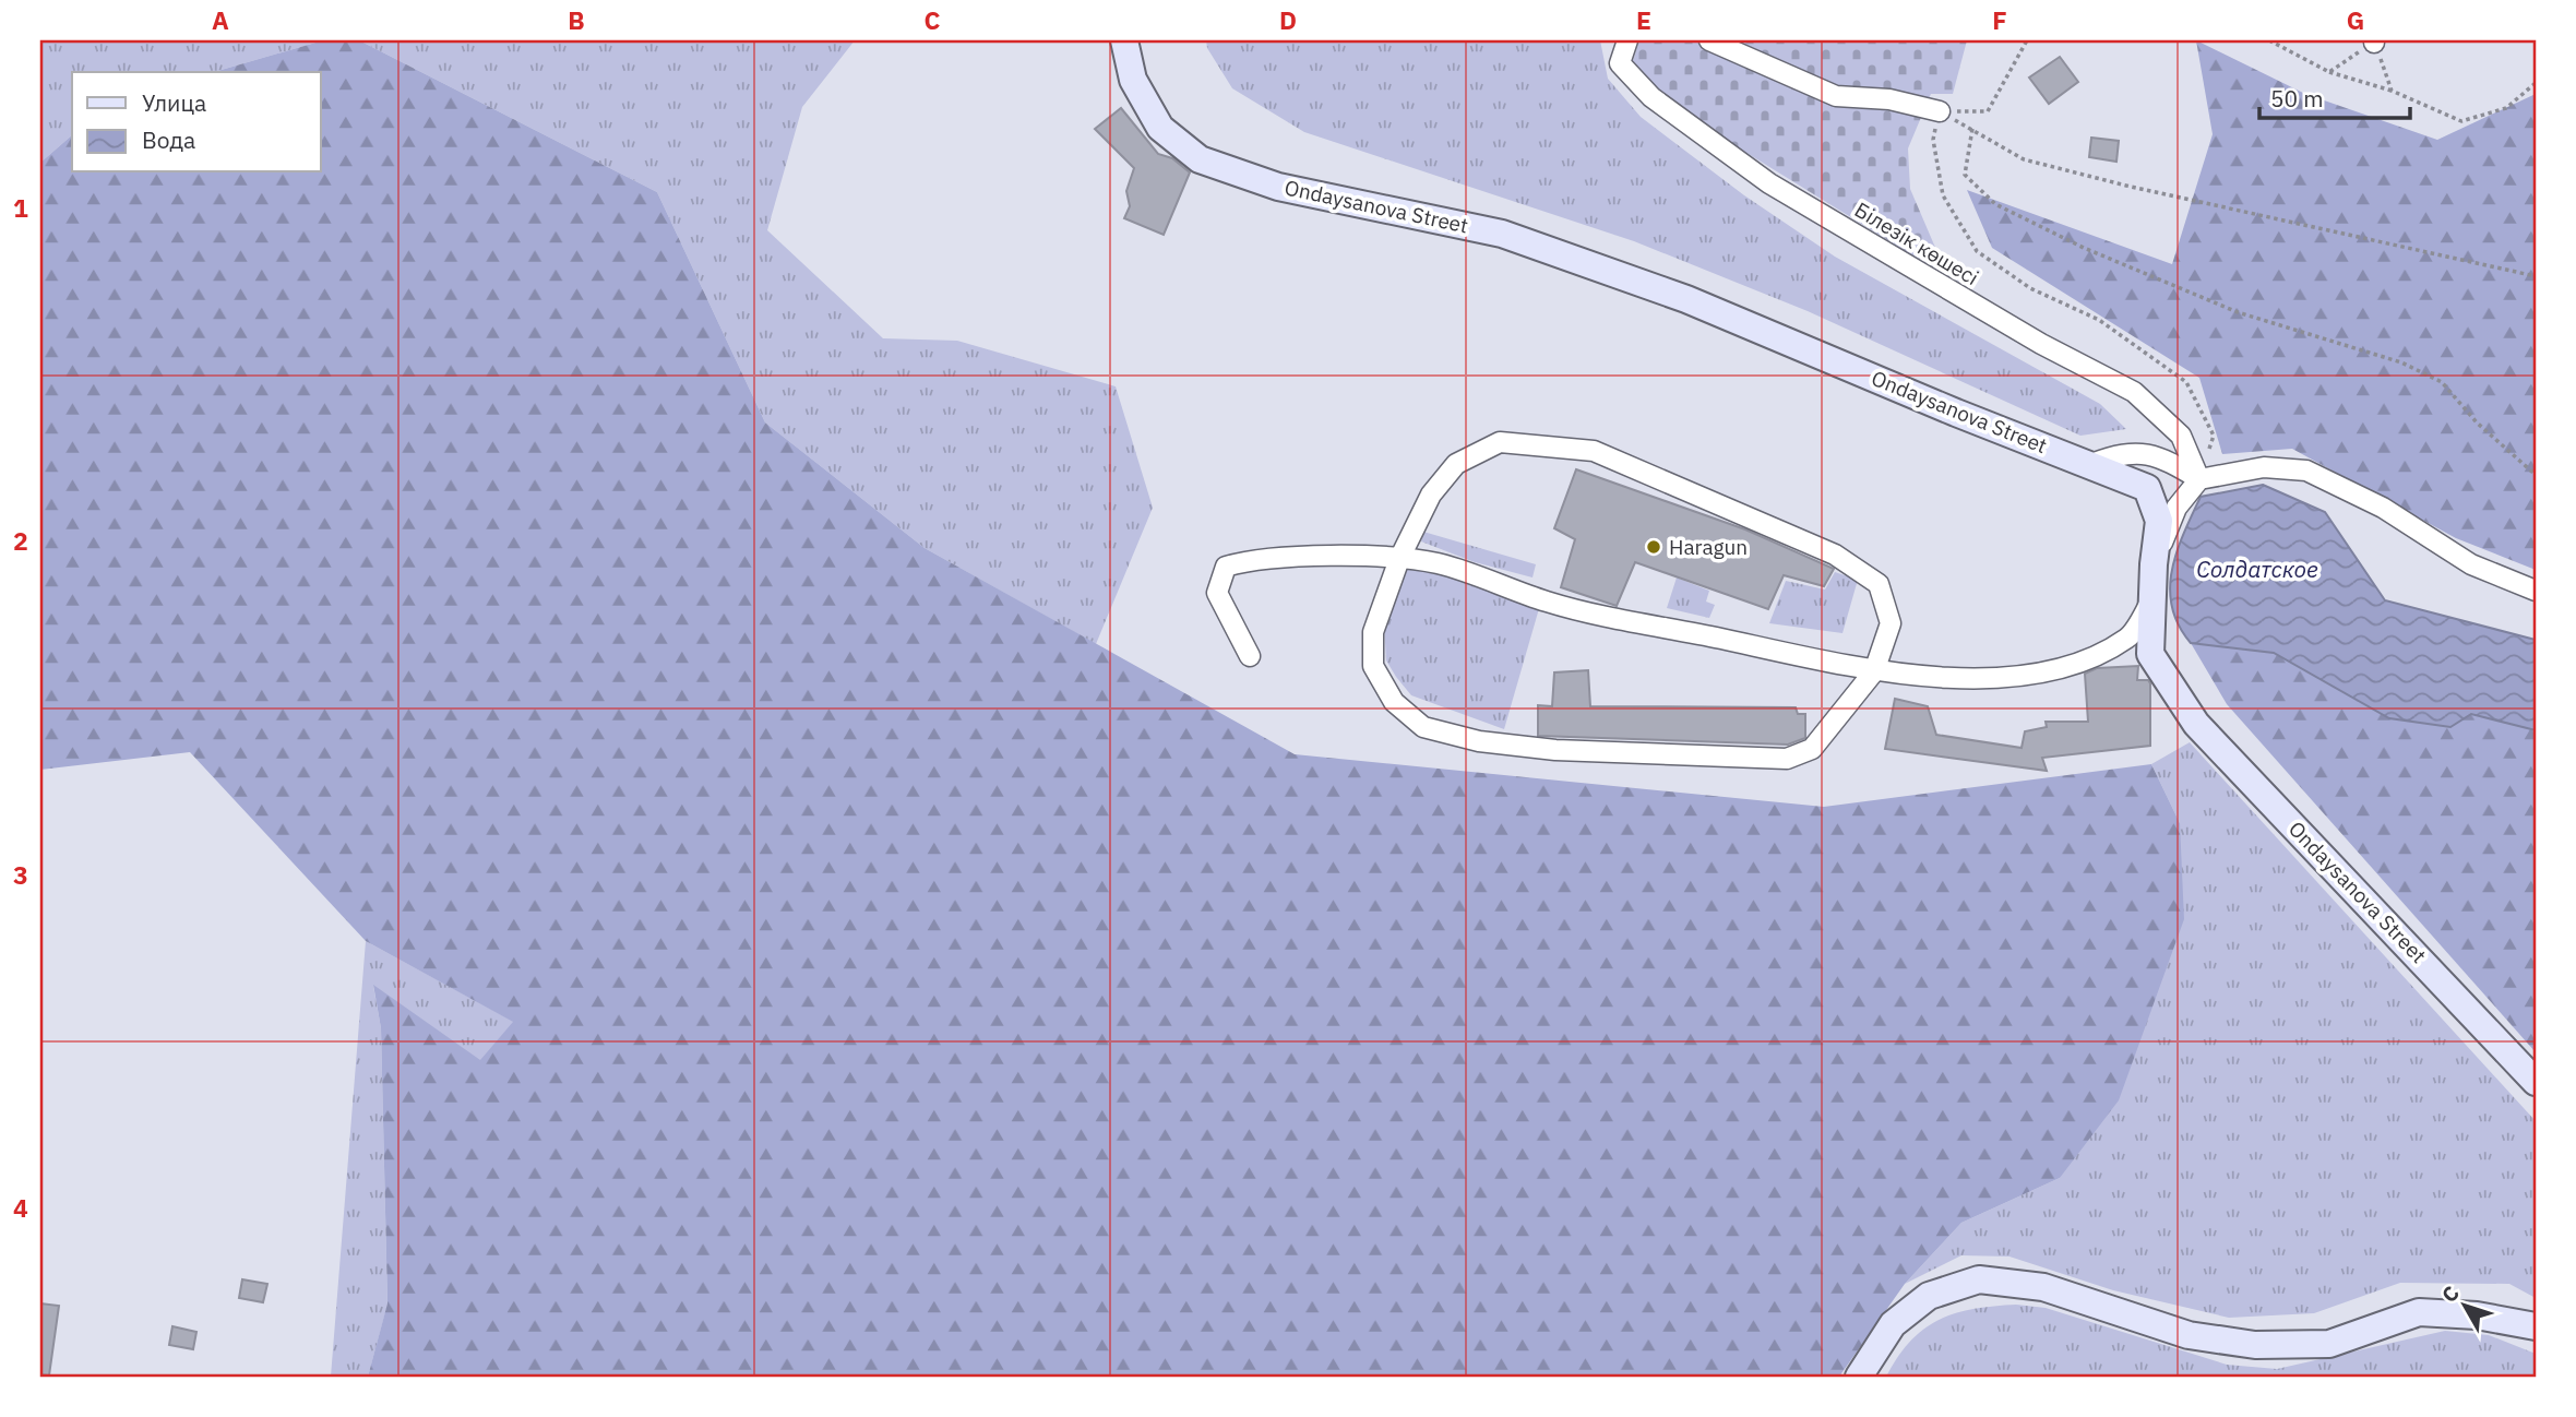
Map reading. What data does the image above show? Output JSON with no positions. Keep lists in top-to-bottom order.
{
  "streets": {
    "street": ["Ondaysanova Street", "Білезік көшесі"]
  },
  "water": ["Солдатское"],
  "places": ["Haragun"],
  "legend": ["Улица", "Вода"],
  "scale_bar": "50 m",
  "north": "top left",
  "grid": {
    "columns": [
      "A",
      "B",
      "C",
      "D",
      "E",
      "F",
      "G"
    ],
    "rows": [
      "1",
      "2",
      "3",
      "4"
    ]
  }
}
